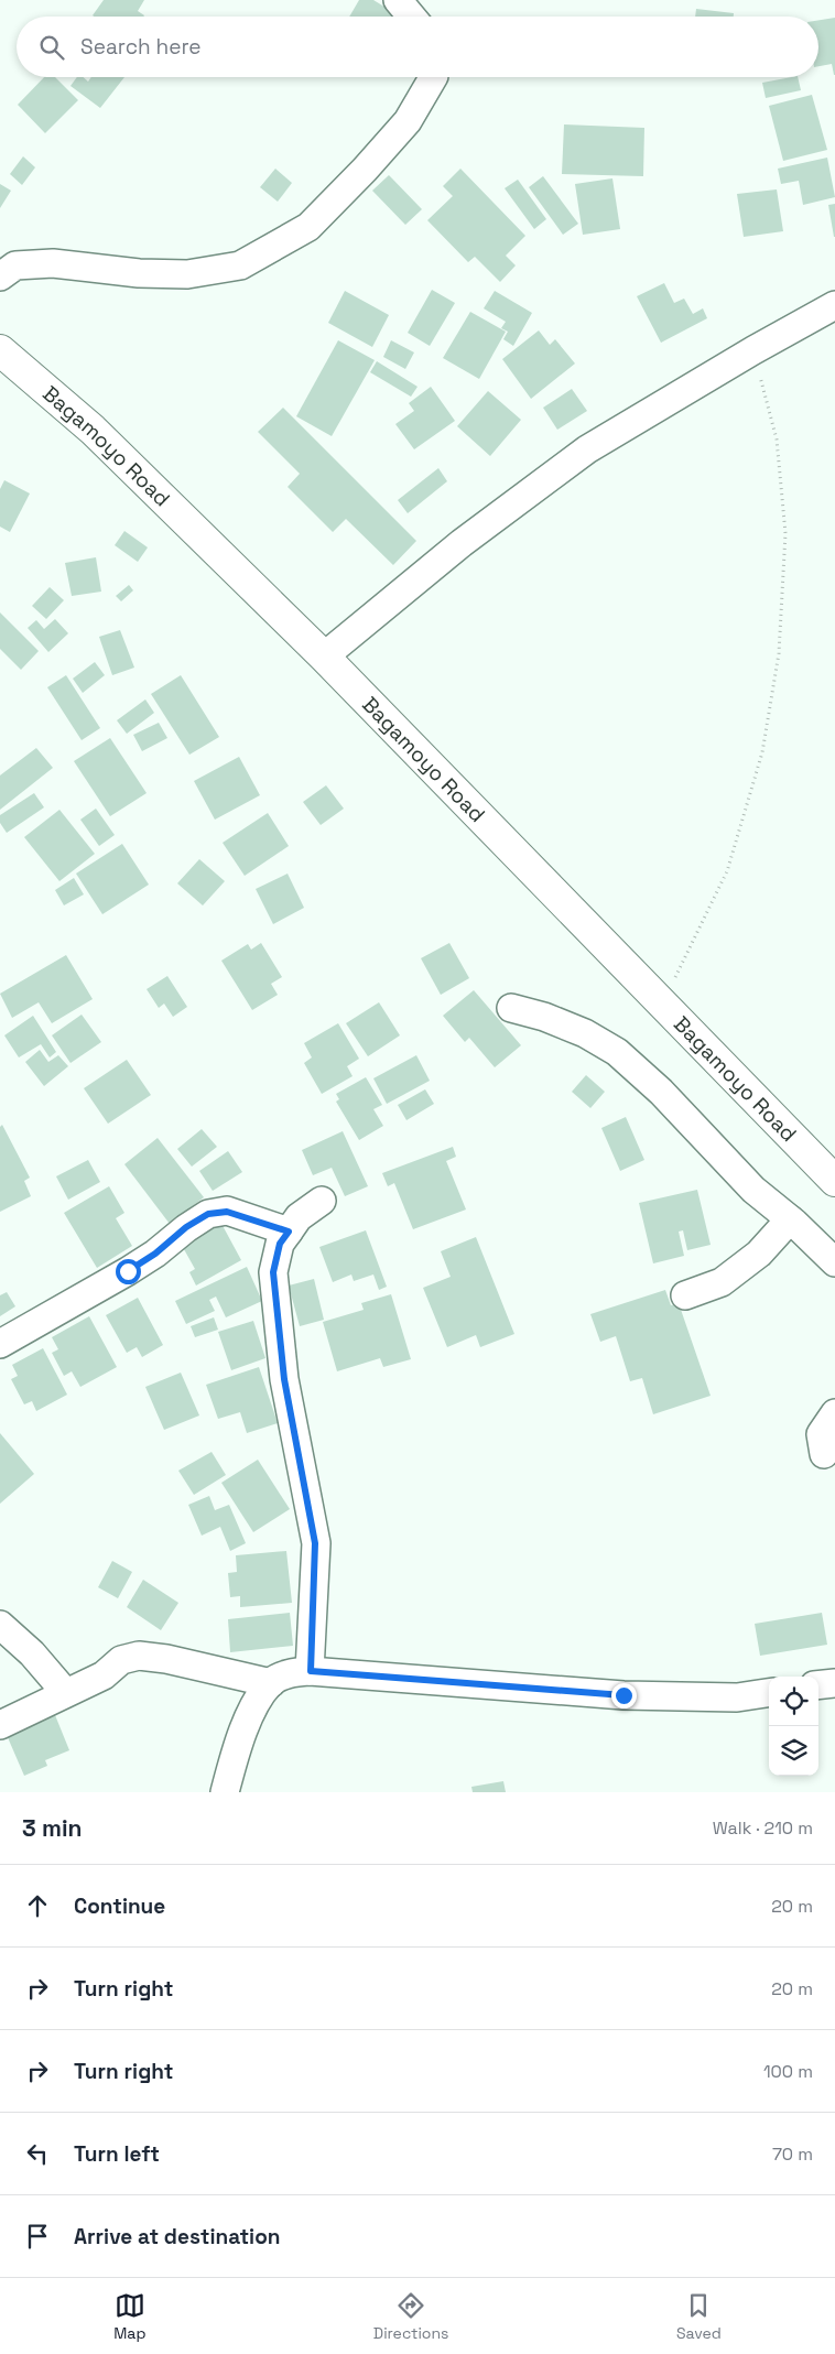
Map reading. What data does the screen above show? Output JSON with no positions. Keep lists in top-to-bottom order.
{
  "streets": {
    "highway": ["Bagamoyo Road"]
  },
  "page": {
    "search": "Search here",
    "heading": ["3 min", "Walk · 210 m"],
    "list": [
      ["Continue", "20 m"],
      ["Turn right", "20 m"],
      ["Turn right", "100 m"],
      ["Turn left", "70 m"],
      "Arrive at destination"
    ],
    "nav": ["Map", "Directions", "Saved"]
  }
}
